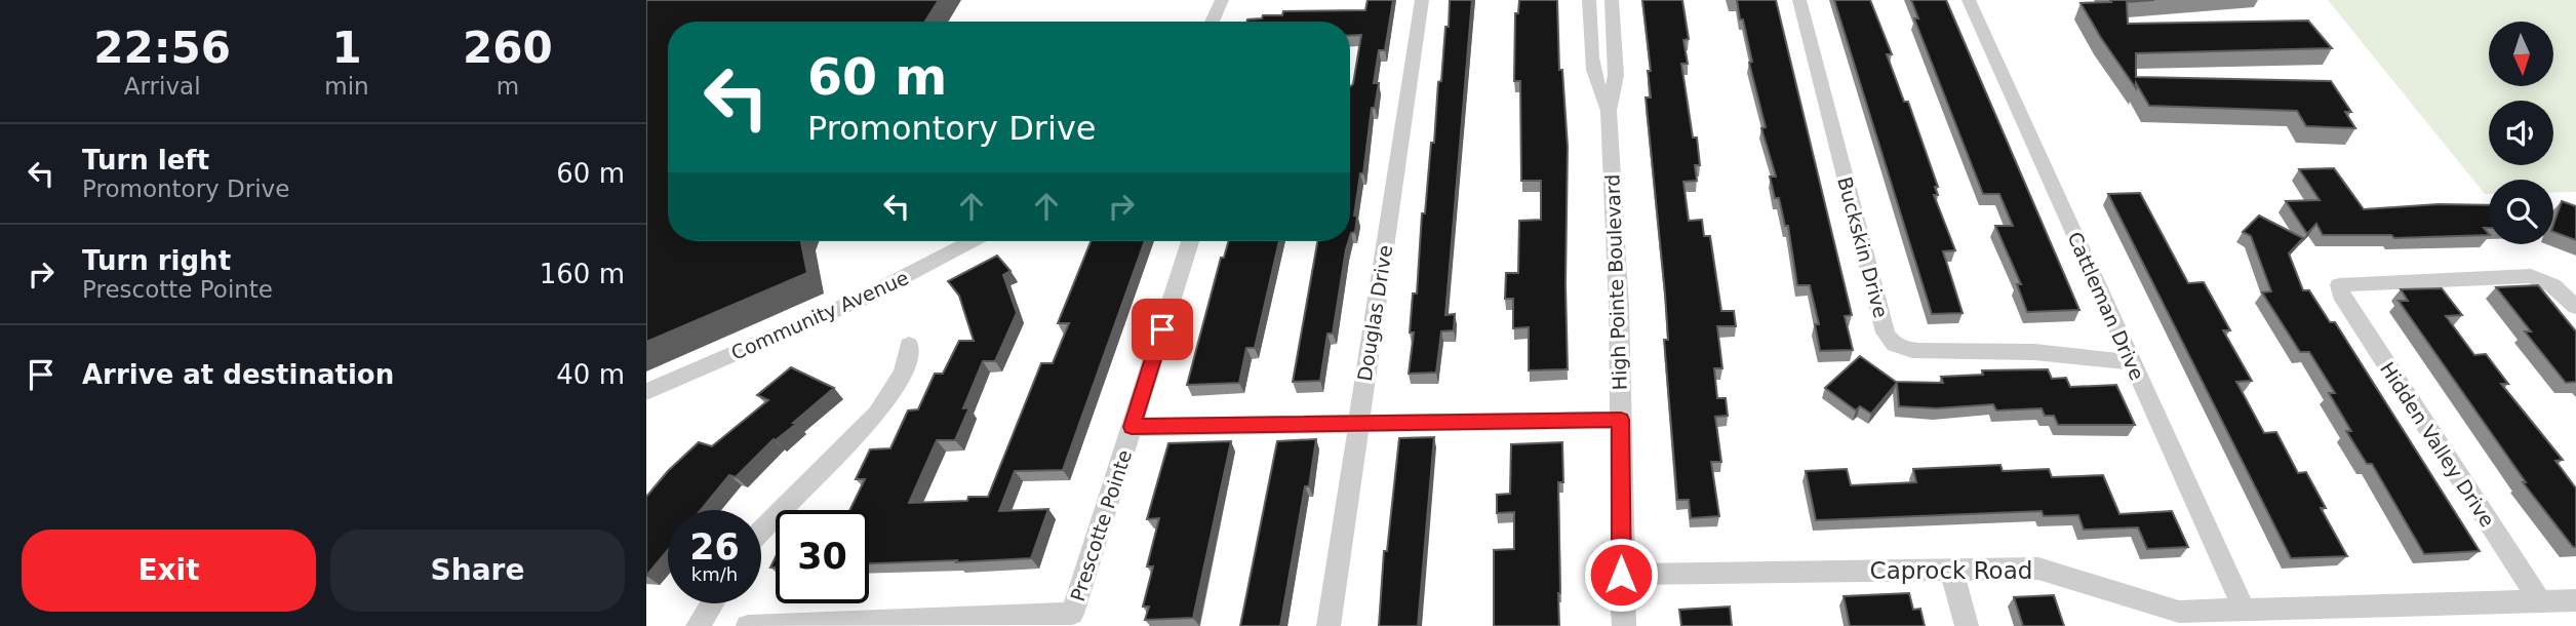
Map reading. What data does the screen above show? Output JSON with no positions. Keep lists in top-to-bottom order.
{
  "streets": {
    "street": [
      "Buckskin Drive",
      "High Pointe Boulevard",
      "Cattleman Drive",
      "Douglas Drive",
      "Community Avenue",
      "Hidden Valley Drive",
      "Prescotte Pointe",
      "Caprock Road"
    ]
  },
  "crossings": [
    ["Buckskin Drive", "Cattleman Drive"],
    ["High Pointe Boulevard", "Caprock Road"],
    ["Cattleman Drive", "Caprock Road"],
    ["Hidden Valley Drive", "Caprock Road"]
  ],
  "north": "bottom",
  "page": {
    "eta": [
      "22:56",
      "Arrival",
      "1",
      "min",
      "260",
      "m"
    ],
    "turn": ["60 m", "Promontory Drive"],
    "list": [
      {
        "name": "Turn left",
        "note": "Promontory Drive",
        "value": "60 m"
      },
      {
        "name": "Turn right",
        "note": "Prescotte Pointe",
        "value": "160 m"
      },
      {
        "name": "Arrive at destination",
        "value": "40 m"
      }
    ],
    "speed": "26 km/h",
    "limit": "30",
    "buttons": ["Exit", "Share"]
  }
}
